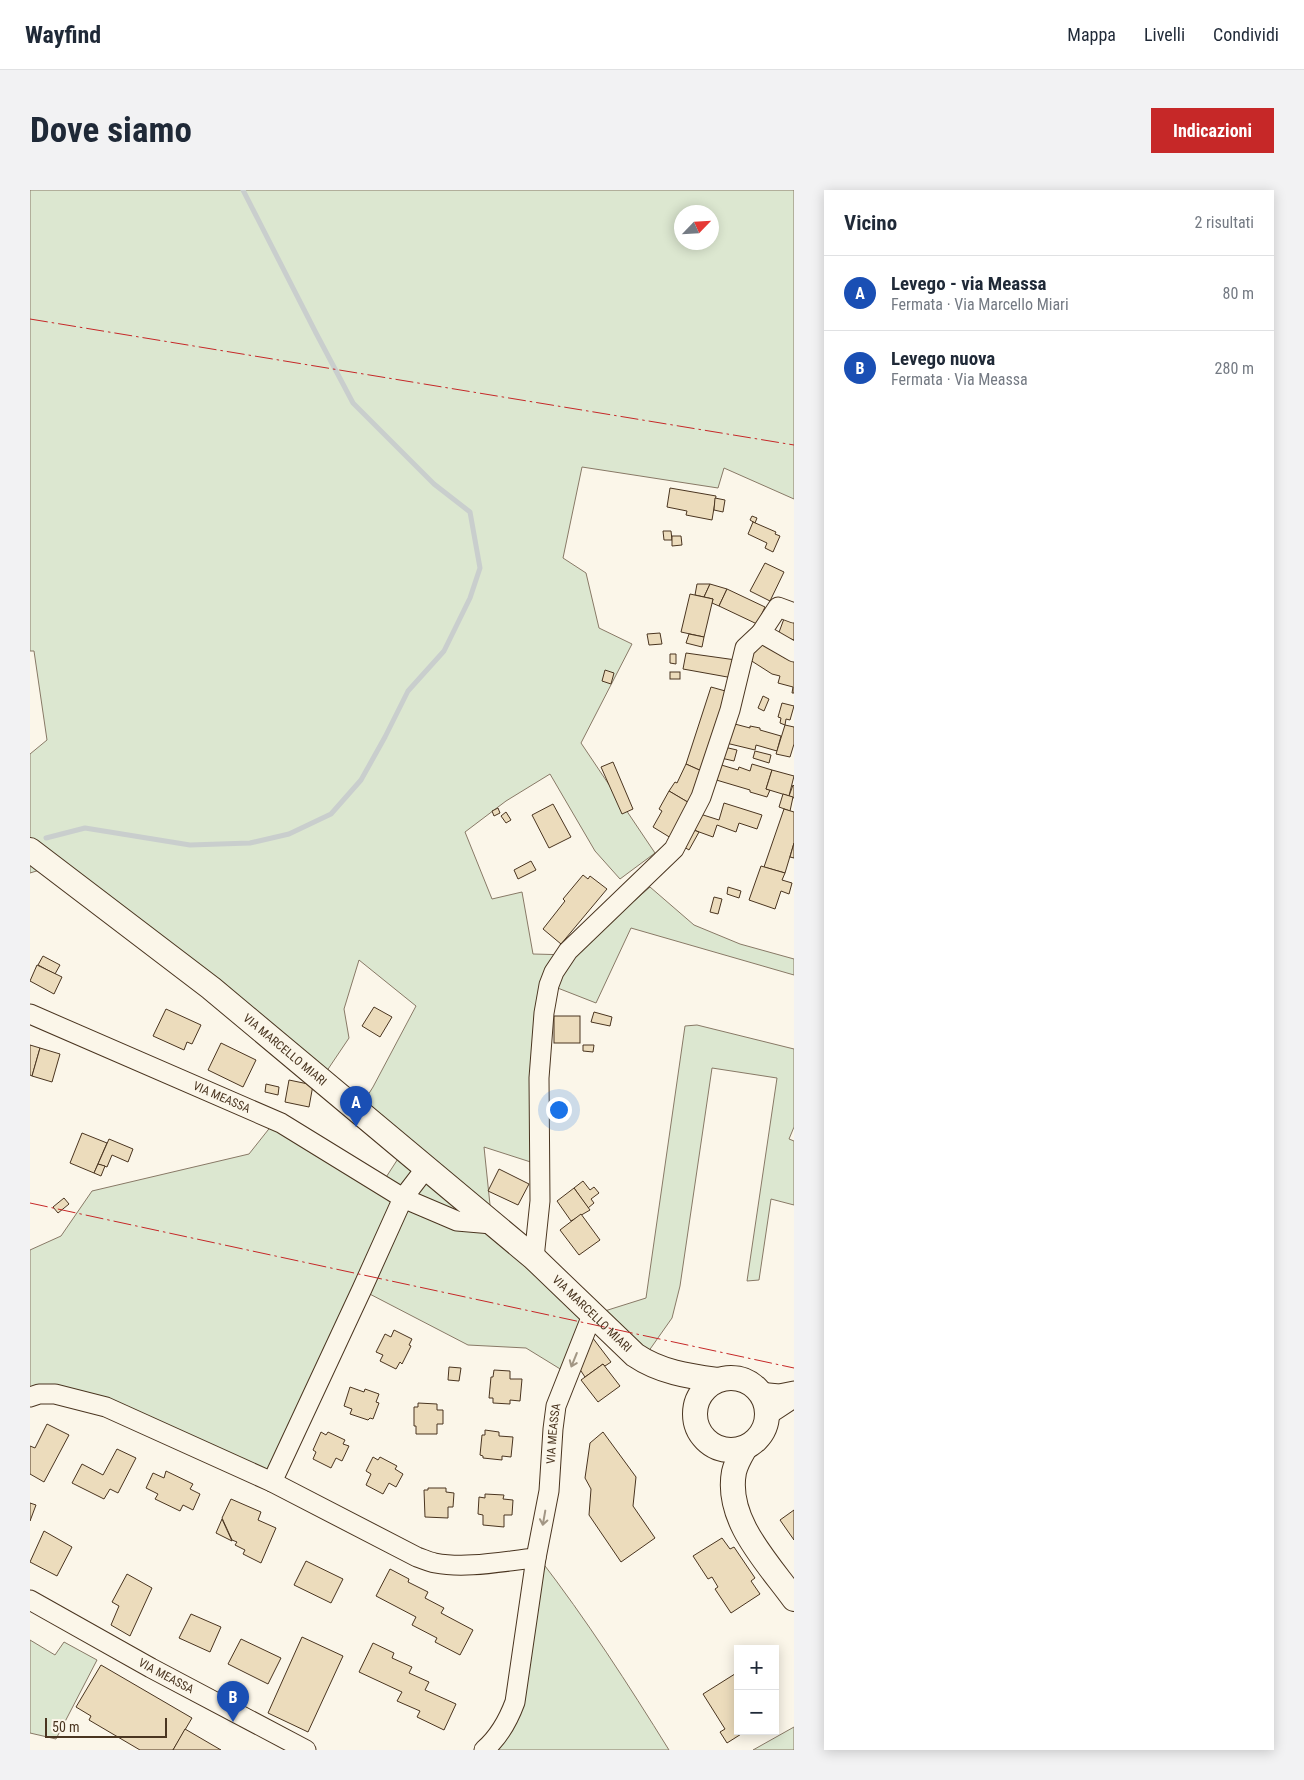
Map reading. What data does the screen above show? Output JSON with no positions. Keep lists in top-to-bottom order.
{
  "streets": {
    "main road": ["VIA MARCELLO MIARI"],
    "street": ["VIA MEASSA"]
  },
  "crossings": [
    ["VIA MARCELLO MIARI", "VIA MEASSA"]
  ],
  "scale_bar": "50 m",
  "north": "top right",
  "page": {
    "header": "Wayfind",
    "nav": ["Mappa", "Livelli", "Condividi"],
    "buttons": "Indicazioni",
    "title": "Dove siamo",
    "heading": ["Vicino", "2 risultati"],
    "list": [
      {
        "mark": "A",
        "name": "Levego - via Meassa",
        "note": "Fermata · Via Marcello Miari",
        "value": "80 m"
      },
      {
        "mark": "B",
        "name": "Levego nuova",
        "note": "Fermata · Via Meassa",
        "value": "280 m"
      }
    ],
    "pins": ["A", "B"],
    "map_buttons": ["+", "−"],
    "scale": "50 m"
  }
}
